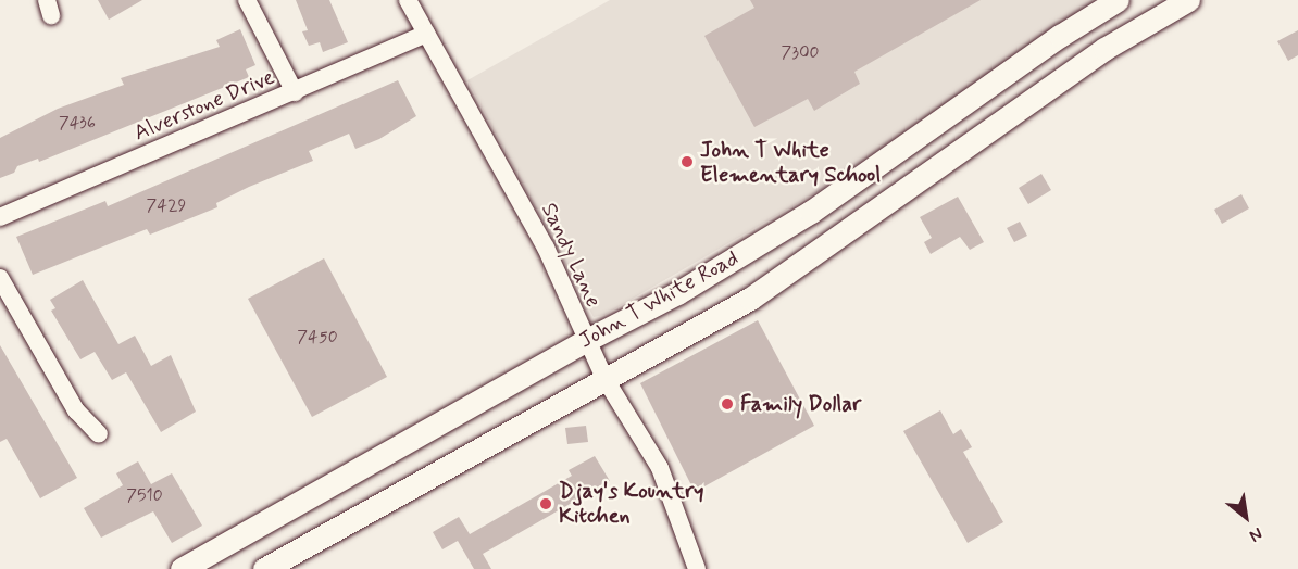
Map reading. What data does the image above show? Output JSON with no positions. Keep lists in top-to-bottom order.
{
  "streets": {
    "main road": ["John T White Road"],
    "street": ["Alverstone Drive", "Sandy Lane"]
  },
  "crossings": [
    ["Alverstone Drive", "Sandy Lane"],
    ["Sandy Lane", "John T White Road"]
  ],
  "places": ["John T White Elementary School", "Family Dollar", "Djay's Kountry Kitchen"],
  "house_numbers": [
    "7300",
    "7436",
    "7429",
    "7450",
    "7510"
  ],
  "north": "bottom right"
}
